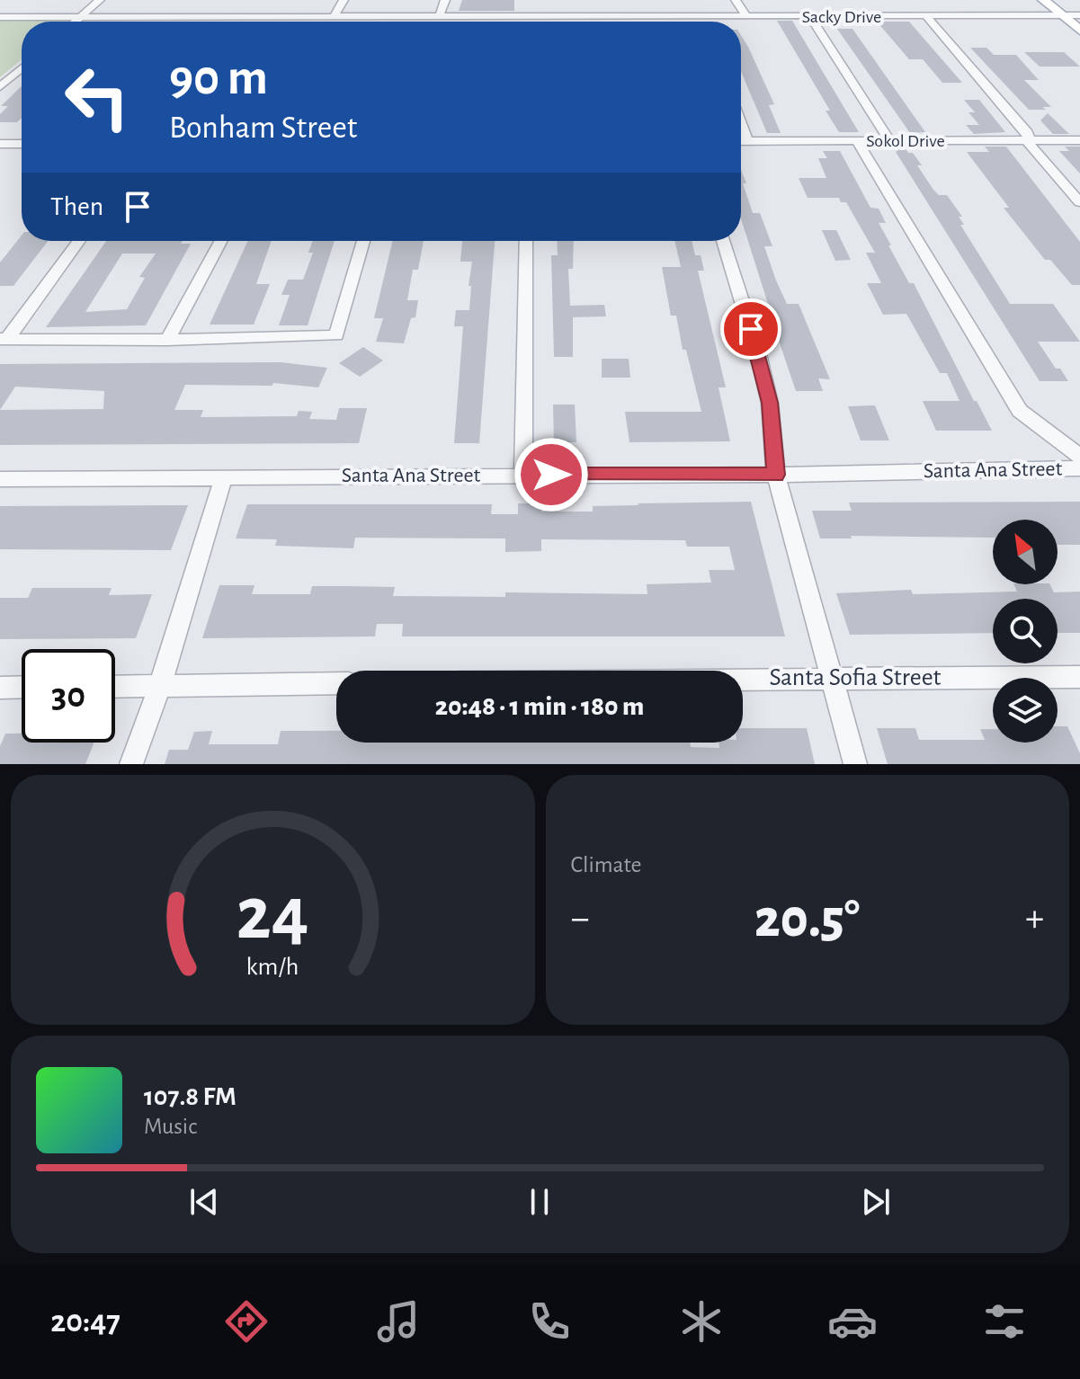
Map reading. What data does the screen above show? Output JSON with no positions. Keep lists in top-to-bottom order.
{
  "streets": {
    "street": [
      "Sacky Drive",
      "Sokol Drive",
      "Santa Ana Street",
      "Santa Sofia Street"
    ]
  },
  "north": "top left",
  "page": {
    "turn": ["90 m", "Bonham Street"],
    "then": "Then",
    "limit": "30",
    "trip": "20:48 · 1 min · 180 m",
    "tile": "Climate",
    "heat": ["−", "20.5°", "+"],
    "song": ["107.8 FM", "Music"],
    "tabs": "20:47",
    "gauge": ["24", "km/h"]
  }
}
